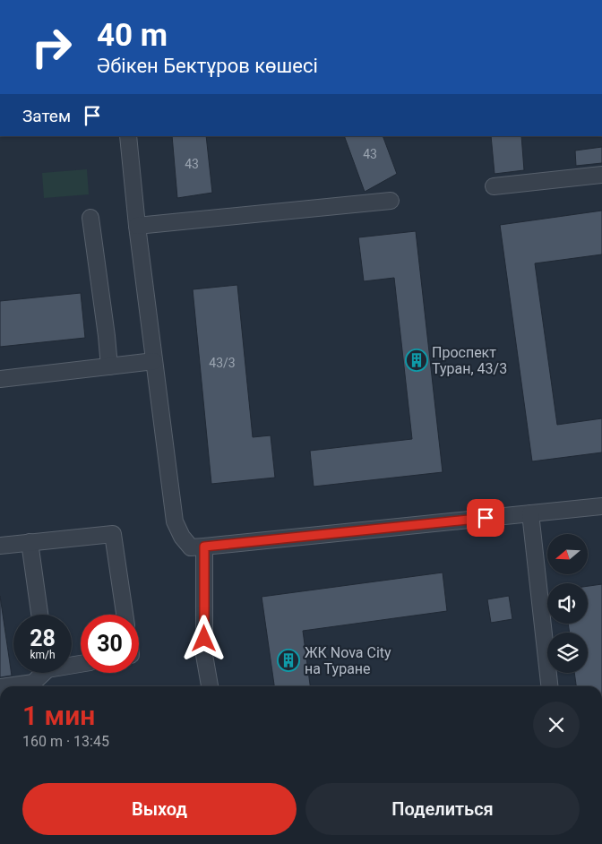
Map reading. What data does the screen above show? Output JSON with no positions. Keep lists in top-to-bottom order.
{
  "places": {
    "building": ["Проспект Туран, 43/3", "ЖК Nova City на Туране"]
  },
  "house_numbers": ["43", "43", "43/3"],
  "north": "left",
  "page": {
    "turn": ["40 m", "Әбікен Бектұров көшесі"],
    "then": "Затем",
    "speed": "28 km/h",
    "limit": "30",
    "heading": ["1 мин", "160 m · 13:45"],
    "buttons": ["Выход", "Поделиться"]
  }
}
